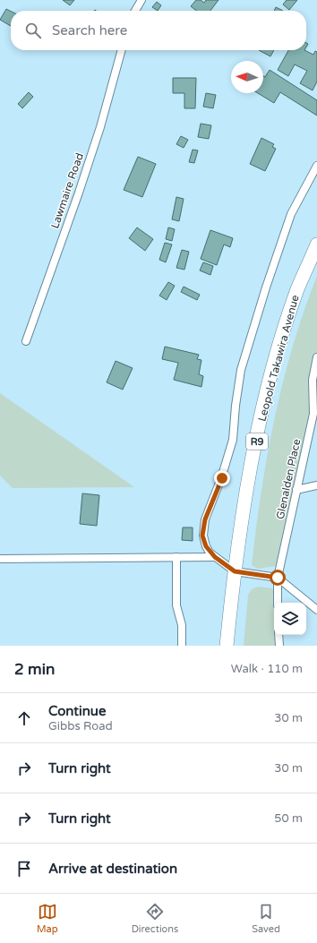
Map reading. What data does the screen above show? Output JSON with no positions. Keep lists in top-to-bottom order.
{
  "streets": {
    "highway": ["Leopold Takawira Avenue", "R9"],
    "street": ["Lawmaire Road", "Glenalden Place"]
  },
  "north": "left",
  "page": {
    "search": "Search here",
    "heading": ["2 min", "Walk · 110 m"],
    "list": [
      ["Continue", "Gibbs Road", "30 m"],
      ["Turn right", "30 m"],
      ["Turn right", "50 m"],
      "Arrive at destination"
    ],
    "nav": ["Map", "Directions", "Saved"]
  }
}
